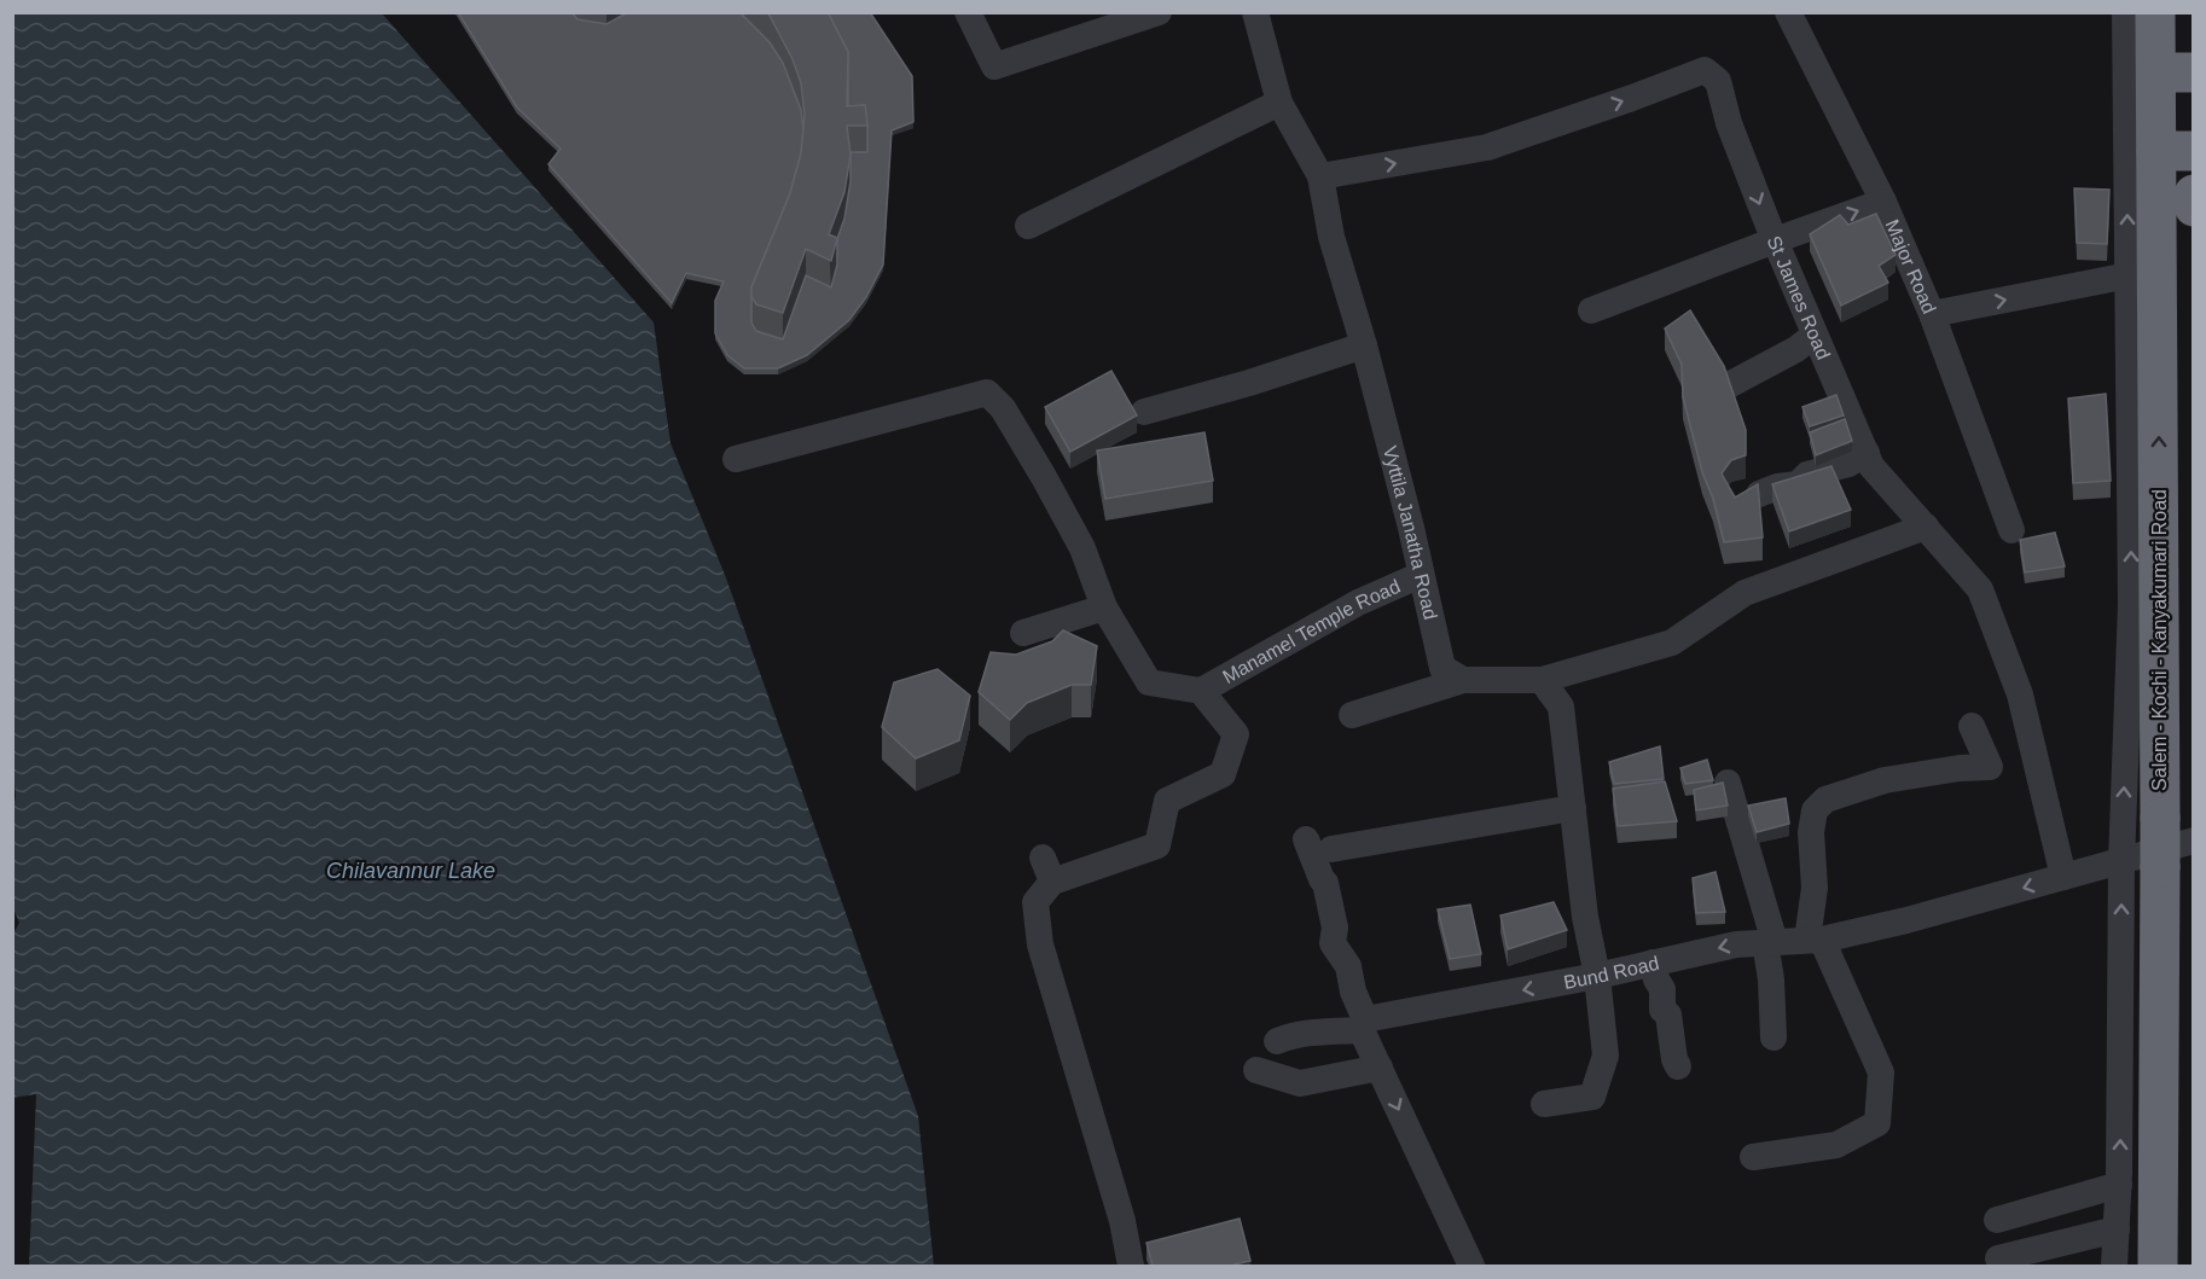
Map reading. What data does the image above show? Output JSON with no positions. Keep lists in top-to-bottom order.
{
  "streets": {
    "highway": ["Salem - Kochi - Kanyakumari Road"],
    "street": [
      "Major Road",
      "St James Road",
      "Vyttila Janatha Road",
      "Manamel Temple Road",
      "Bund Road"
    ]
  },
  "crossings": [
    ["St James Road", "Vyttila Janatha Road"],
    ["St James Road", "Bund Road"],
    ["Vyttila Janatha Road", "Manamel Temple Road"]
  ],
  "one_way": ["Salem - Kochi - Kanyakumari Road", "Bund Road"],
  "water": ["Chilavannur Lake"]
}
